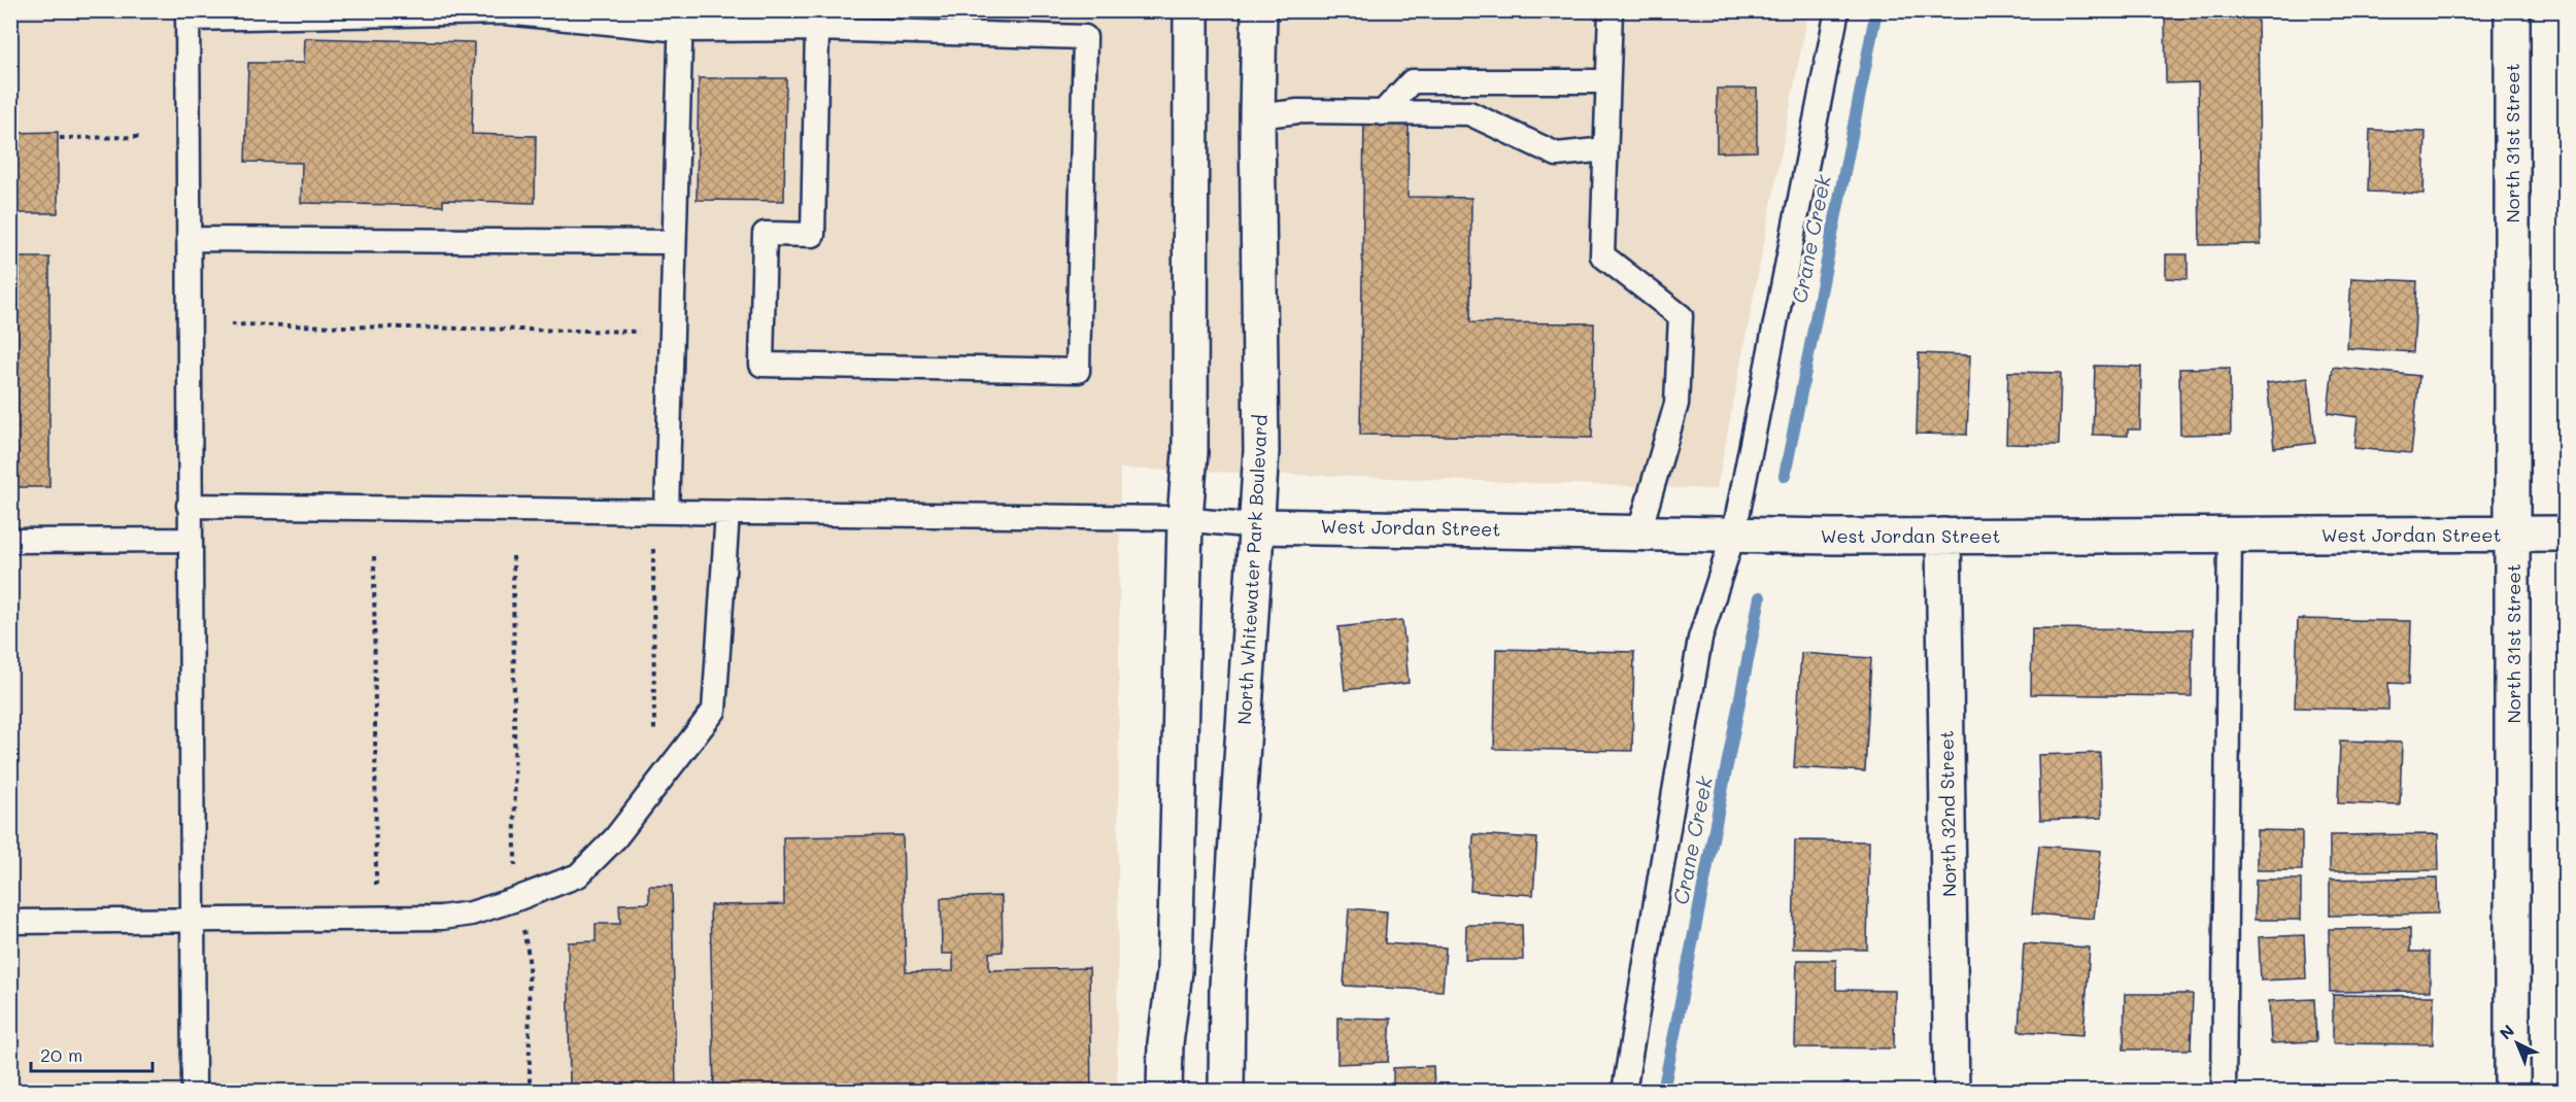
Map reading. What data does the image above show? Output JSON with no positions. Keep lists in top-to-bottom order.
{
  "streets": {
    "street": [
      "North 31st Street",
      "West Jordan Street",
      "North Whitewater Park Boulevard",
      "North 32nd Street"
    ]
  },
  "crossings": [
    ["North 31st Street", "West Jordan Street"],
    ["West Jordan Street", "North Whitewater Park Boulevard"],
    ["West Jordan Street", "North 32nd Street"]
  ],
  "water": ["Crane Creek"],
  "scale_bar": "20 m",
  "north": "top left"
}
